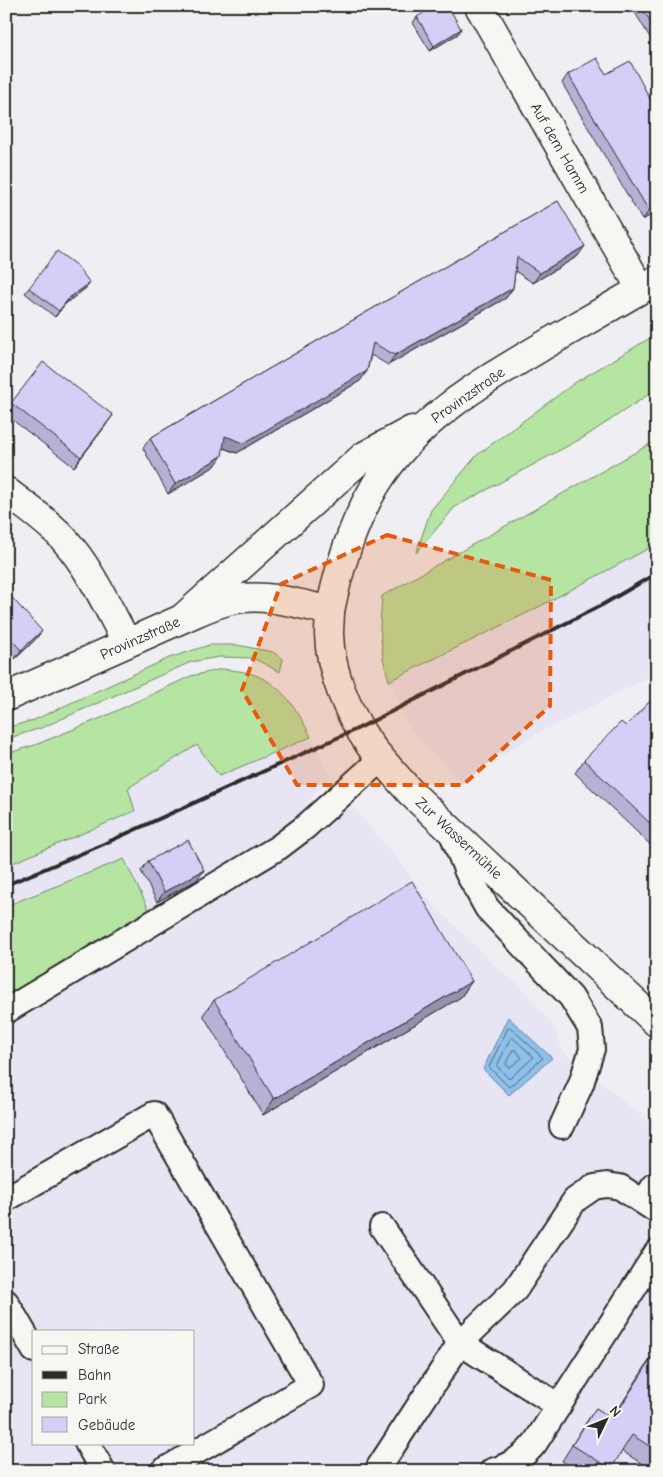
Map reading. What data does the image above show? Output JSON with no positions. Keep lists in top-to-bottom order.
{
  "streets": {
    "street": ["Auf dem Hamm", "Provinzstraße", "Zur Wassermühle"]
  },
  "crossings": [
    ["Auf dem Hamm", "Provinzstraße"],
    ["Provinzstraße", "Zur Wassermühle"]
  ],
  "legend": [
    "Straße",
    "Bahn",
    "Park",
    "Gebäude"
  ],
  "north": "top right"
}
